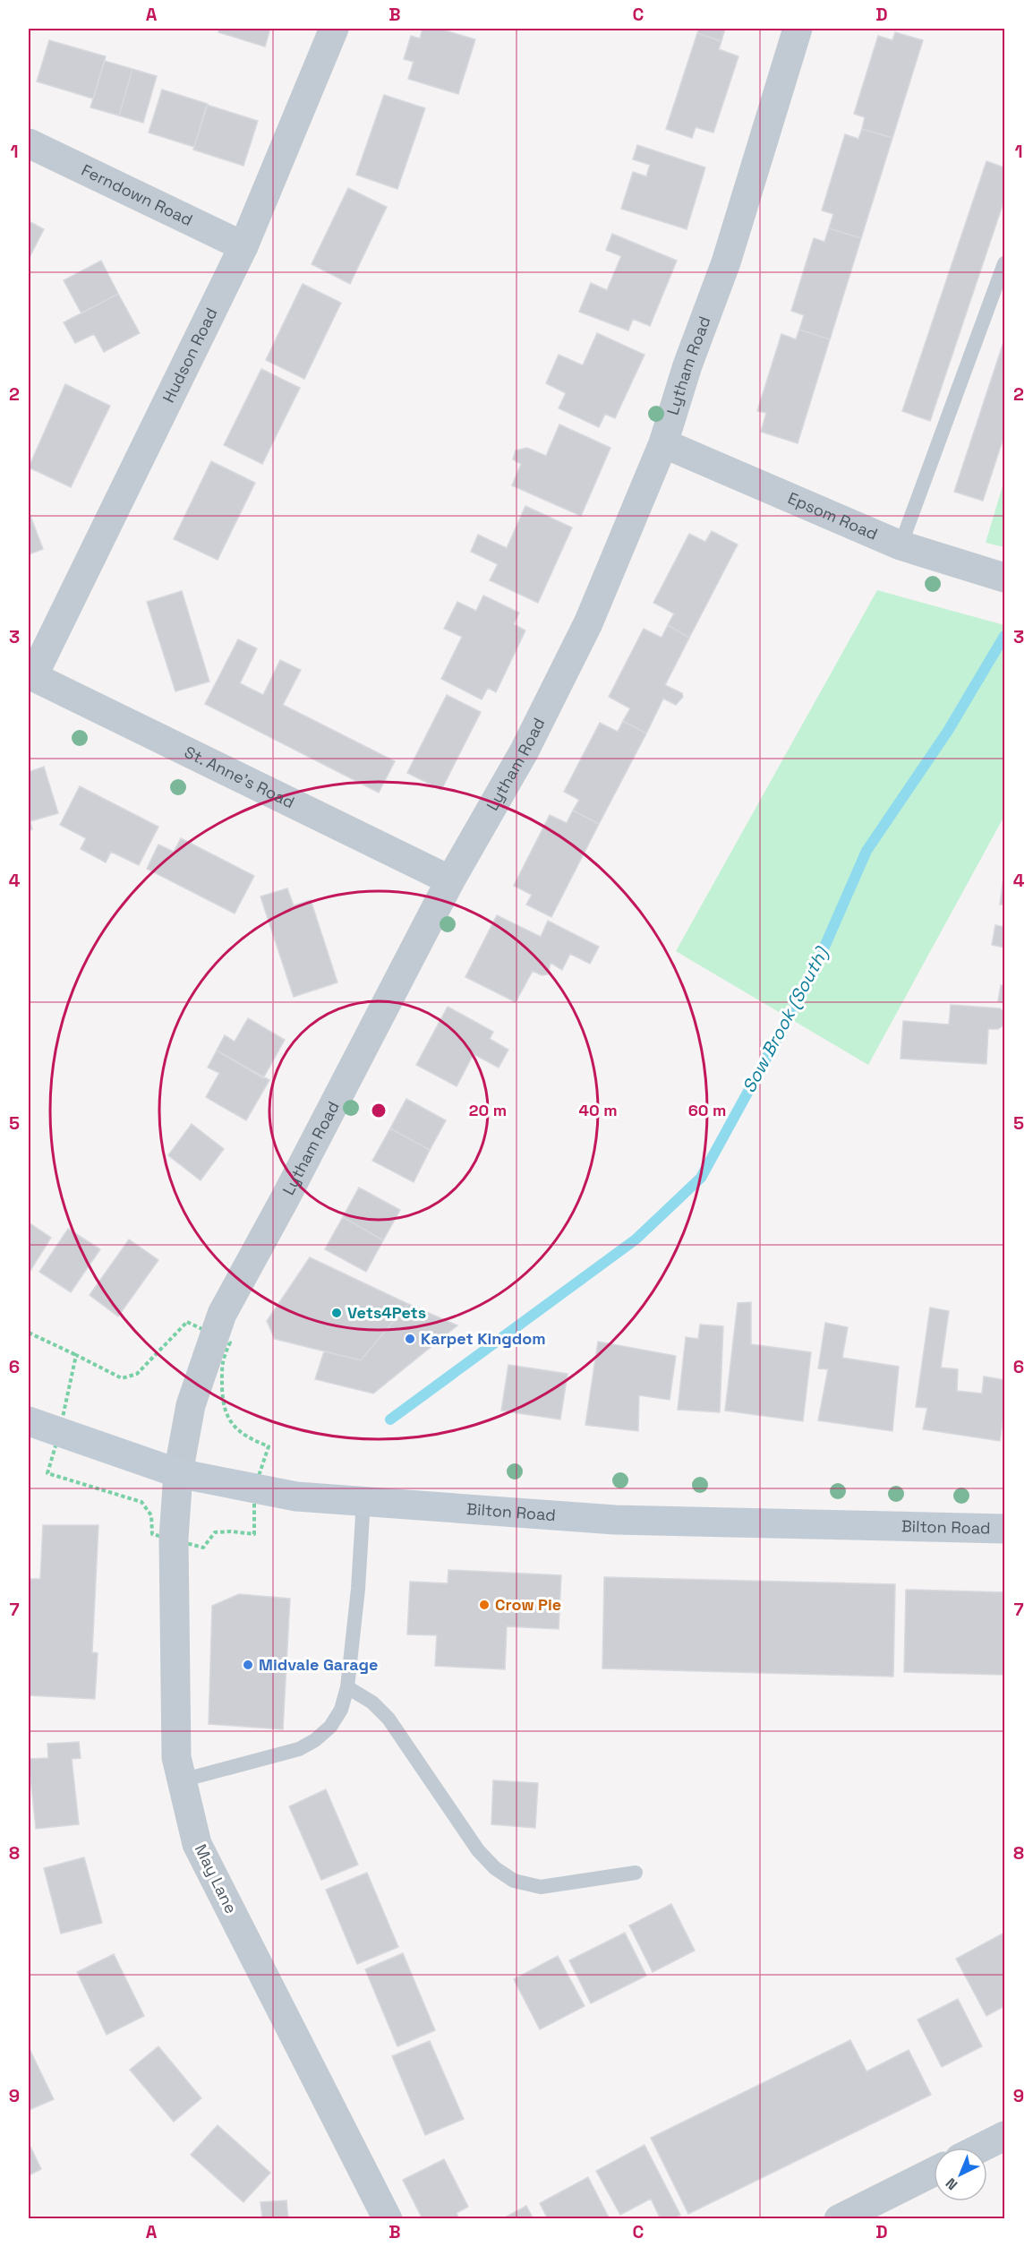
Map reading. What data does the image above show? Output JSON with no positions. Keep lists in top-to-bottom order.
{
  "streets": {
    "main road": ["Bilton Road"],
    "street": [
      "Ferndown Road",
      "Hudson Road",
      "Lytham Road",
      "Epsom Road",
      "St. Anne's Road",
      "May Lane"
    ]
  },
  "crossings": [
    ["Ferndown Road", "Hudson Road"],
    ["Hudson Road", "St. Anne's Road"],
    ["Lytham Road", "Epsom Road"],
    ["Lytham Road", "St. Anne's Road"],
    ["Lytham Road", "Bilton Road"],
    ["Lytham Road", "May Lane"],
    ["Bilton Road", "May Lane"]
  ],
  "water": ["Sow Brook (South)"],
  "places": [
    "Vets4Pets",
    "Karpet Kingdom",
    "Crow Pie",
    "Midvale Garage"
  ],
  "north": "bottom left",
  "grid": {
    "columns": [
      "A",
      "B",
      "C",
      "D"
    ],
    "rows": [
      "1",
      "2",
      "3",
      "4",
      "5",
      "6",
      "7",
      "8",
      "9"
    ]
  },
  "rings": ["20 m", "40 m", "60 m"]
}
